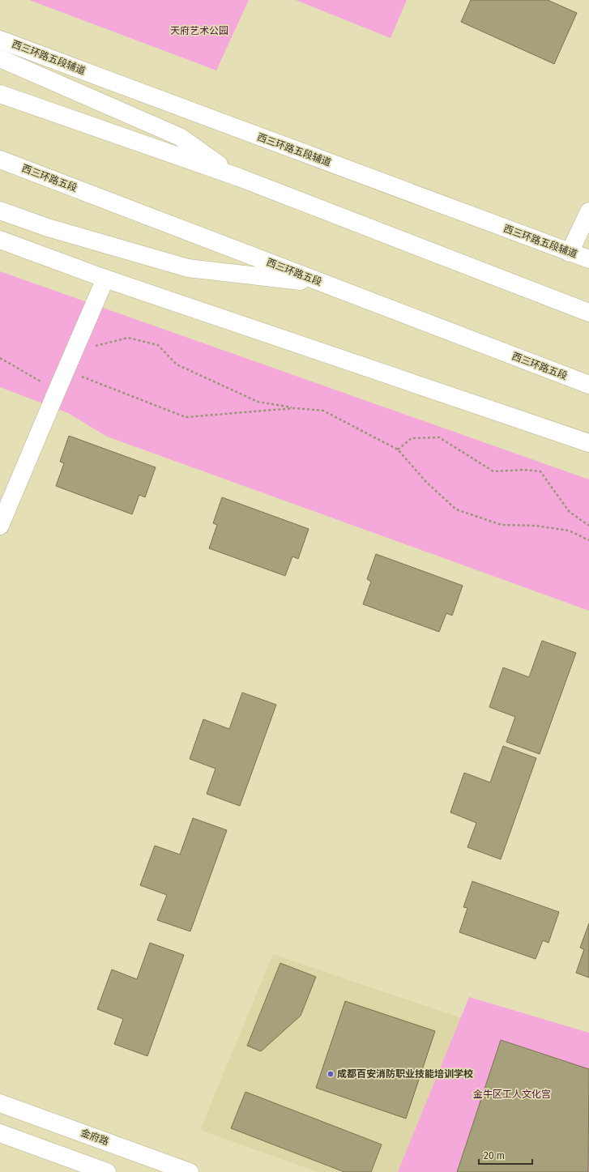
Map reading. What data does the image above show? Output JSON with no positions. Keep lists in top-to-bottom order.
{
  "streets": {
    "main road": ["西三环路五段辅道", "西三环路五段", "金府路"]
  },
  "parks": ["天府艺术公园", "金牛区工人文化宫"],
  "places": ["成都百安消防职业技能培训学校"],
  "scale_bar": "20 m"
}
